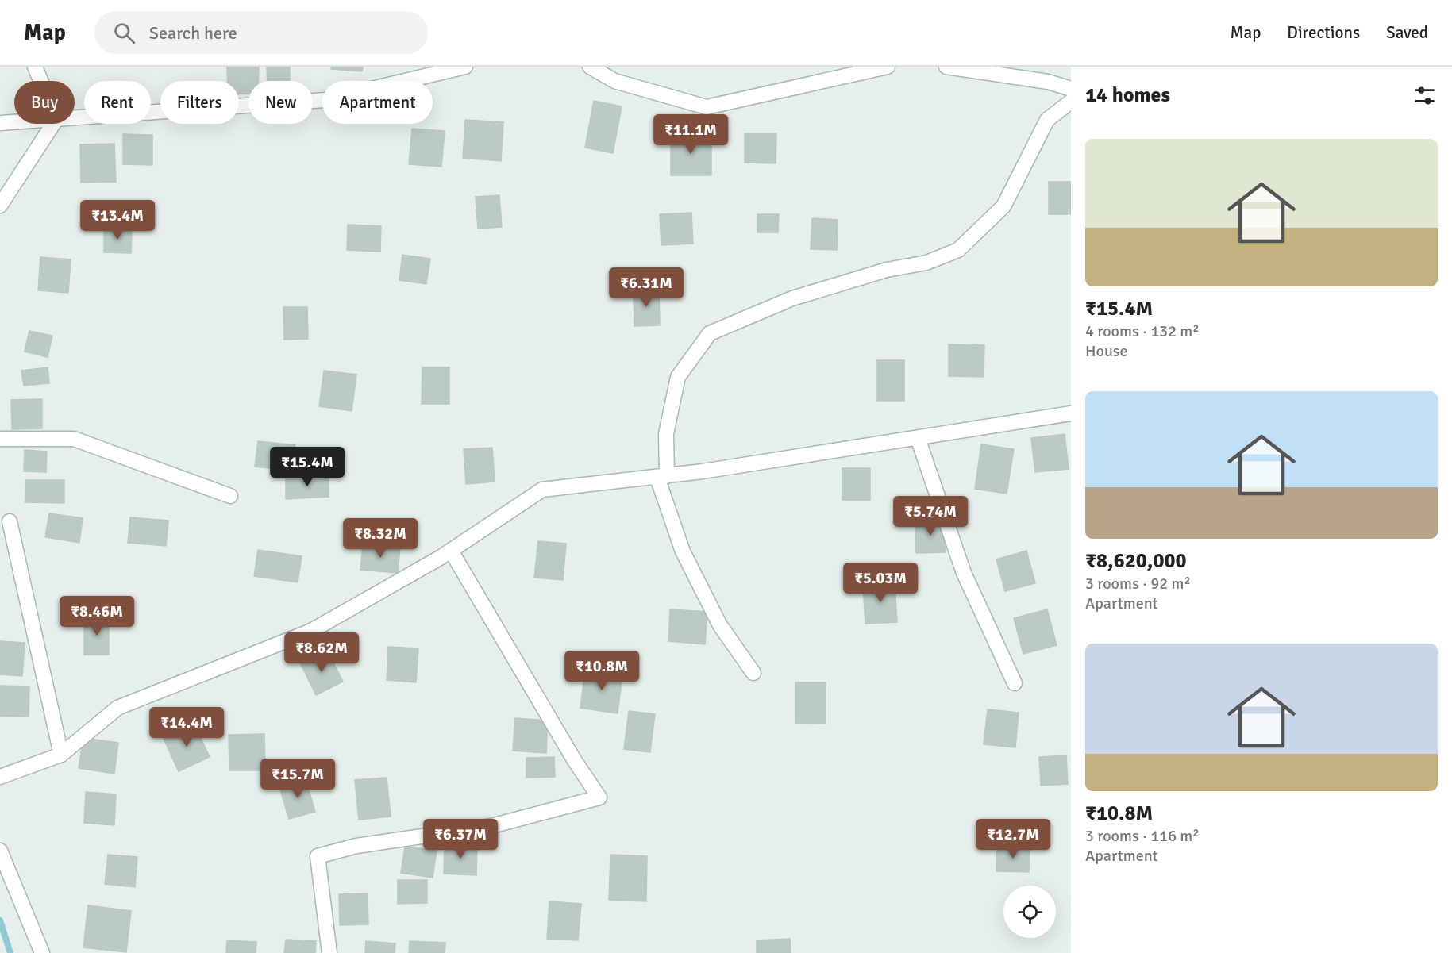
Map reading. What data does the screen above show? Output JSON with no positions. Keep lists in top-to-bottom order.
{
  "page": {
    "header": "Map",
    "search": "Search here",
    "nav": ["Map", "Directions", "Saved"],
    "heading": "14 homes",
    "chip": [
      "Buy",
      "Rent",
      "Filters",
      "New",
      "Apartment"
    ],
    "price": [
      "₹11.1M",
      "₹13.4M",
      "₹6.31M",
      "₹15.4M",
      "₹5.74M",
      "₹8.32M",
      "₹5.03M",
      "₹8.46M",
      "₹8.62M",
      "₹10.8M",
      "₹14.4M",
      "₹15.7M",
      "₹6.37M",
      "₹12.7M"
    ],
    "list": [
      {
        "name": "₹15.4M",
        "note": "4 rooms · 132 m² · House"
      },
      {
        "name": "₹8,620,000",
        "note": "3 rooms · 92 m² · Apartment"
      },
      {
        "name": "₹10.8M",
        "note": "3 rooms · 116 m² · Apartment"
      }
    ]
  }
}
